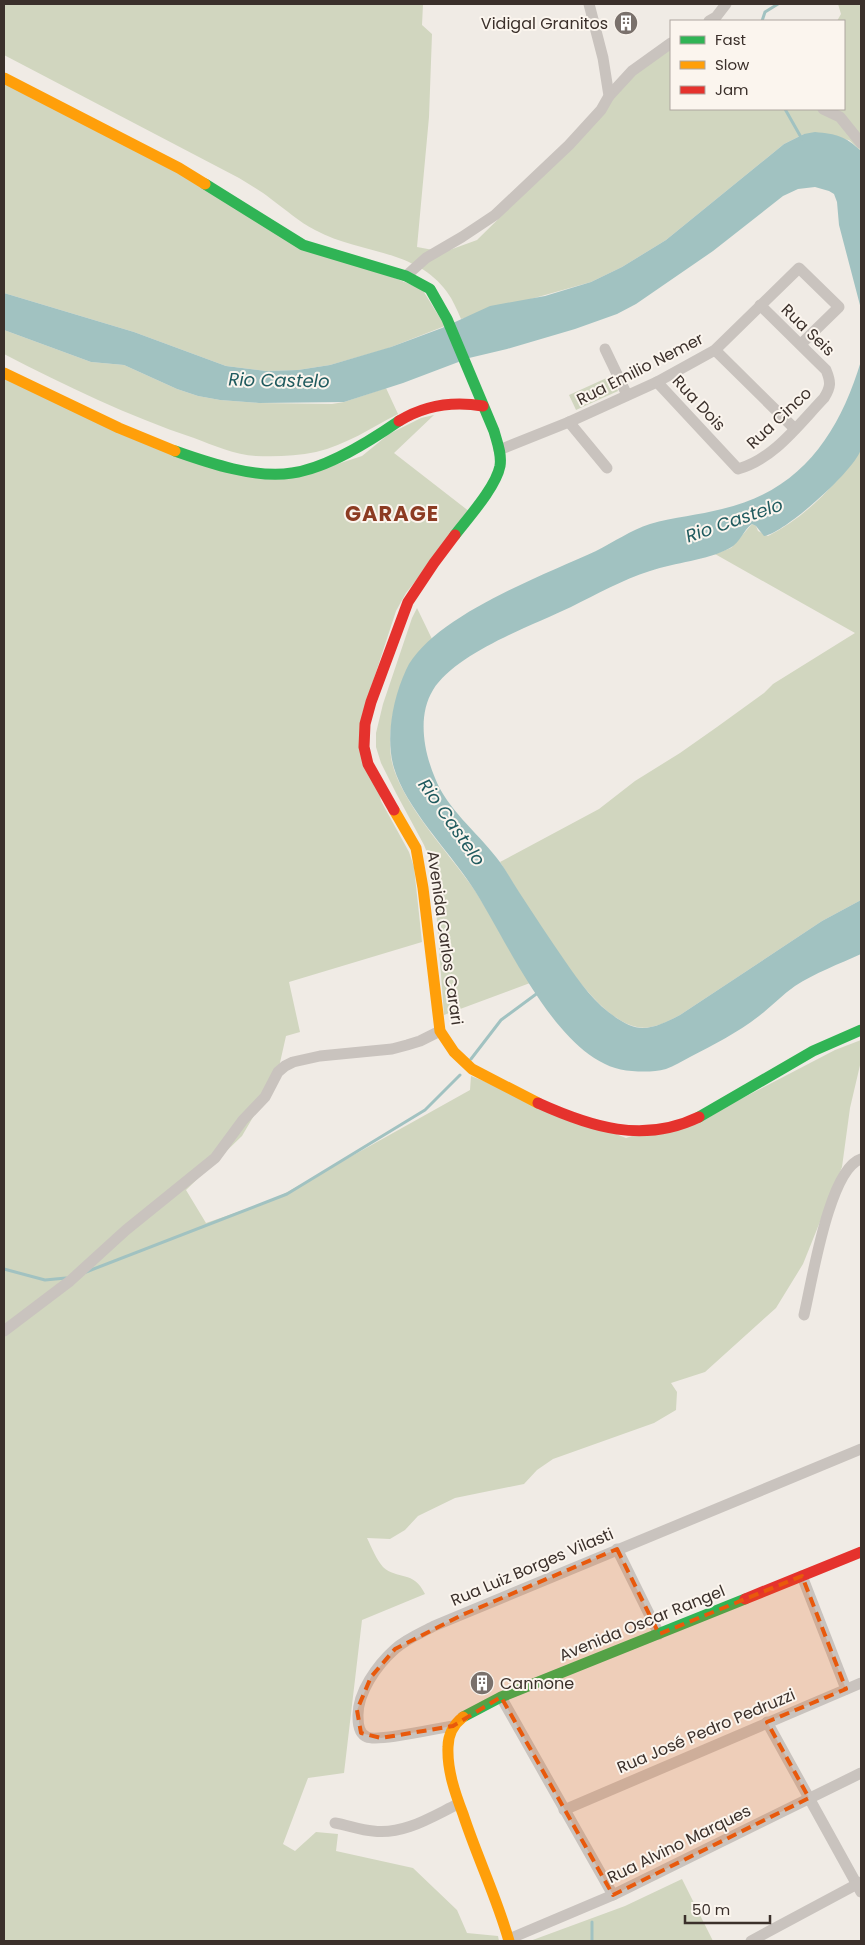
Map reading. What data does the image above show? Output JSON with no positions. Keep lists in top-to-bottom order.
{
  "streets": {
    "main road": ["Avenida Carlos Carari", "Avenida Oscar Rangel"],
    "street": [
      "Rua Seis",
      "Rua Emilio Nemer",
      "Rua Dois",
      "Rua Cinco",
      "Rua Luiz Borges Vilasti",
      "Rua José Pedro Pedruzzi",
      "Rua Alvino Marques"
    ]
  },
  "crossings": [
    ["Rua Seis", "Rua Emilio Nemer"],
    ["Rua Seis", "Rua Cinco"],
    ["Rua Emilio Nemer", "Rua Dois"],
    ["Rua Emilio Nemer", "Avenida Carlos Carari"],
    ["Rua Dois", "Rua Cinco"],
    ["Rua Luiz Borges Vilasti", "Avenida Oscar Rangel"]
  ],
  "districts": ["GARAGE"],
  "water": ["Rio Castelo"],
  "places": {
    "building": ["Vidigal Granitos", "Cannone"]
  },
  "legend": ["Fast", "Slow", "Jam"],
  "scale_bar": "50 m"
}
